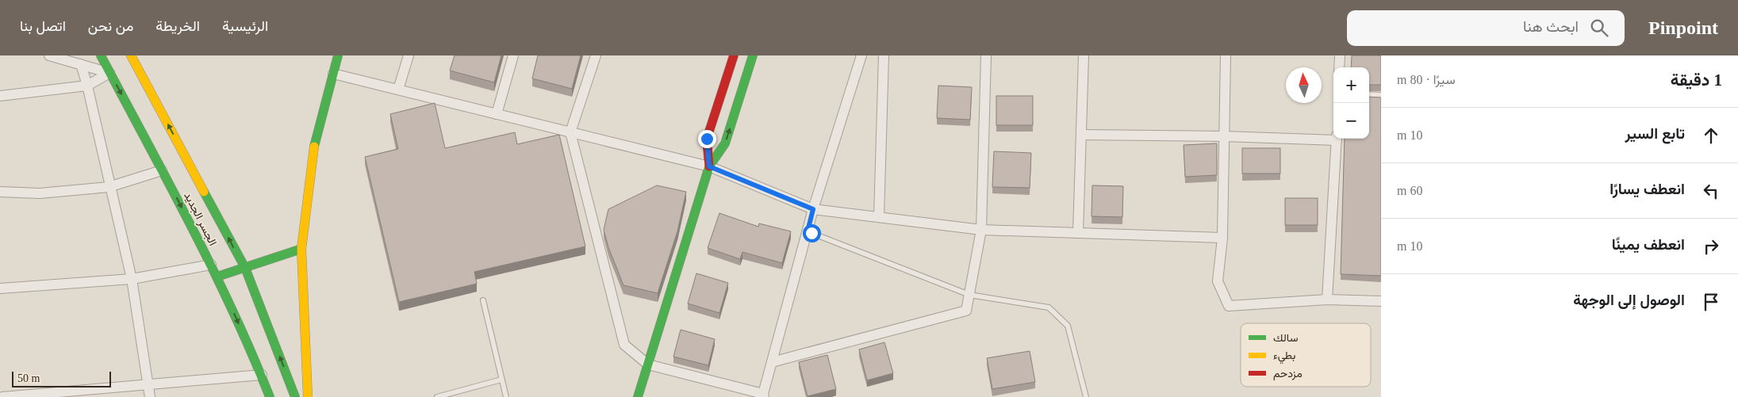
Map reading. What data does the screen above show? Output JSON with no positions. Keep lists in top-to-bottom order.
{
  "streets": {
    "street": ["الجسر الجديد"]
  },
  "legend": ["سالك", "بطيء", "مزدحم"],
  "scale_bar": "50 m",
  "north": "top",
  "page": {
    "header": "Pinpoint",
    "search": "ابحث هنا",
    "nav": [
      "الرئيسية",
      "الخريطة",
      "من نحن",
      "اتصل بنا"
    ],
    "heading": ["1 دقيقة", "سيرًا · 80 m"],
    "map_buttons": ["+", "−"],
    "list": [
      ["تابع السير", "10 m"],
      ["انعطف يسارًا", "60 m"],
      ["انعطف يمينًا", "10 m"],
      "الوصول إلى الوجهة"
    ],
    "scale": "50 m"
  }
}
